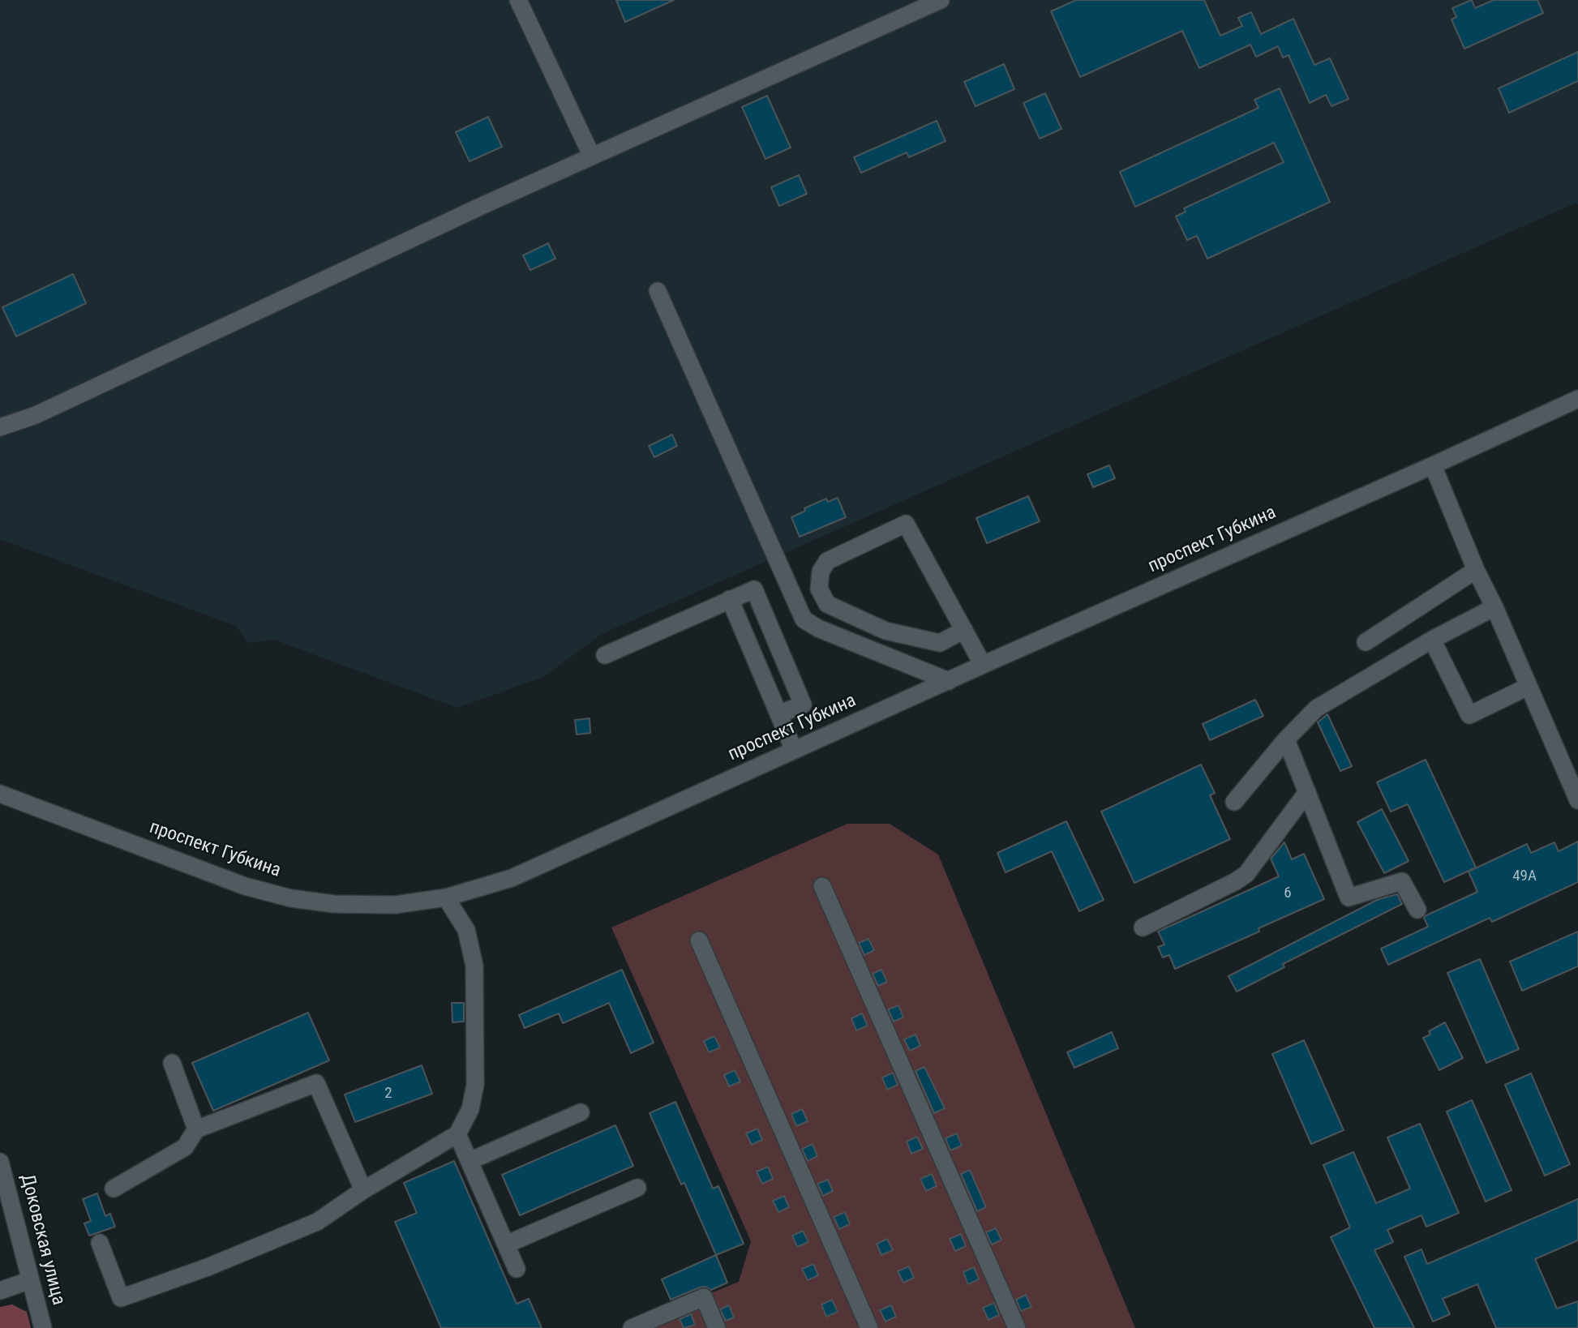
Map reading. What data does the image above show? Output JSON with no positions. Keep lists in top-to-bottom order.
{
  "streets": {
    "street": ["проспект Губкина", "Доковская улица"]
  },
  "house_numbers": ["49А", "6", "2"]
}
